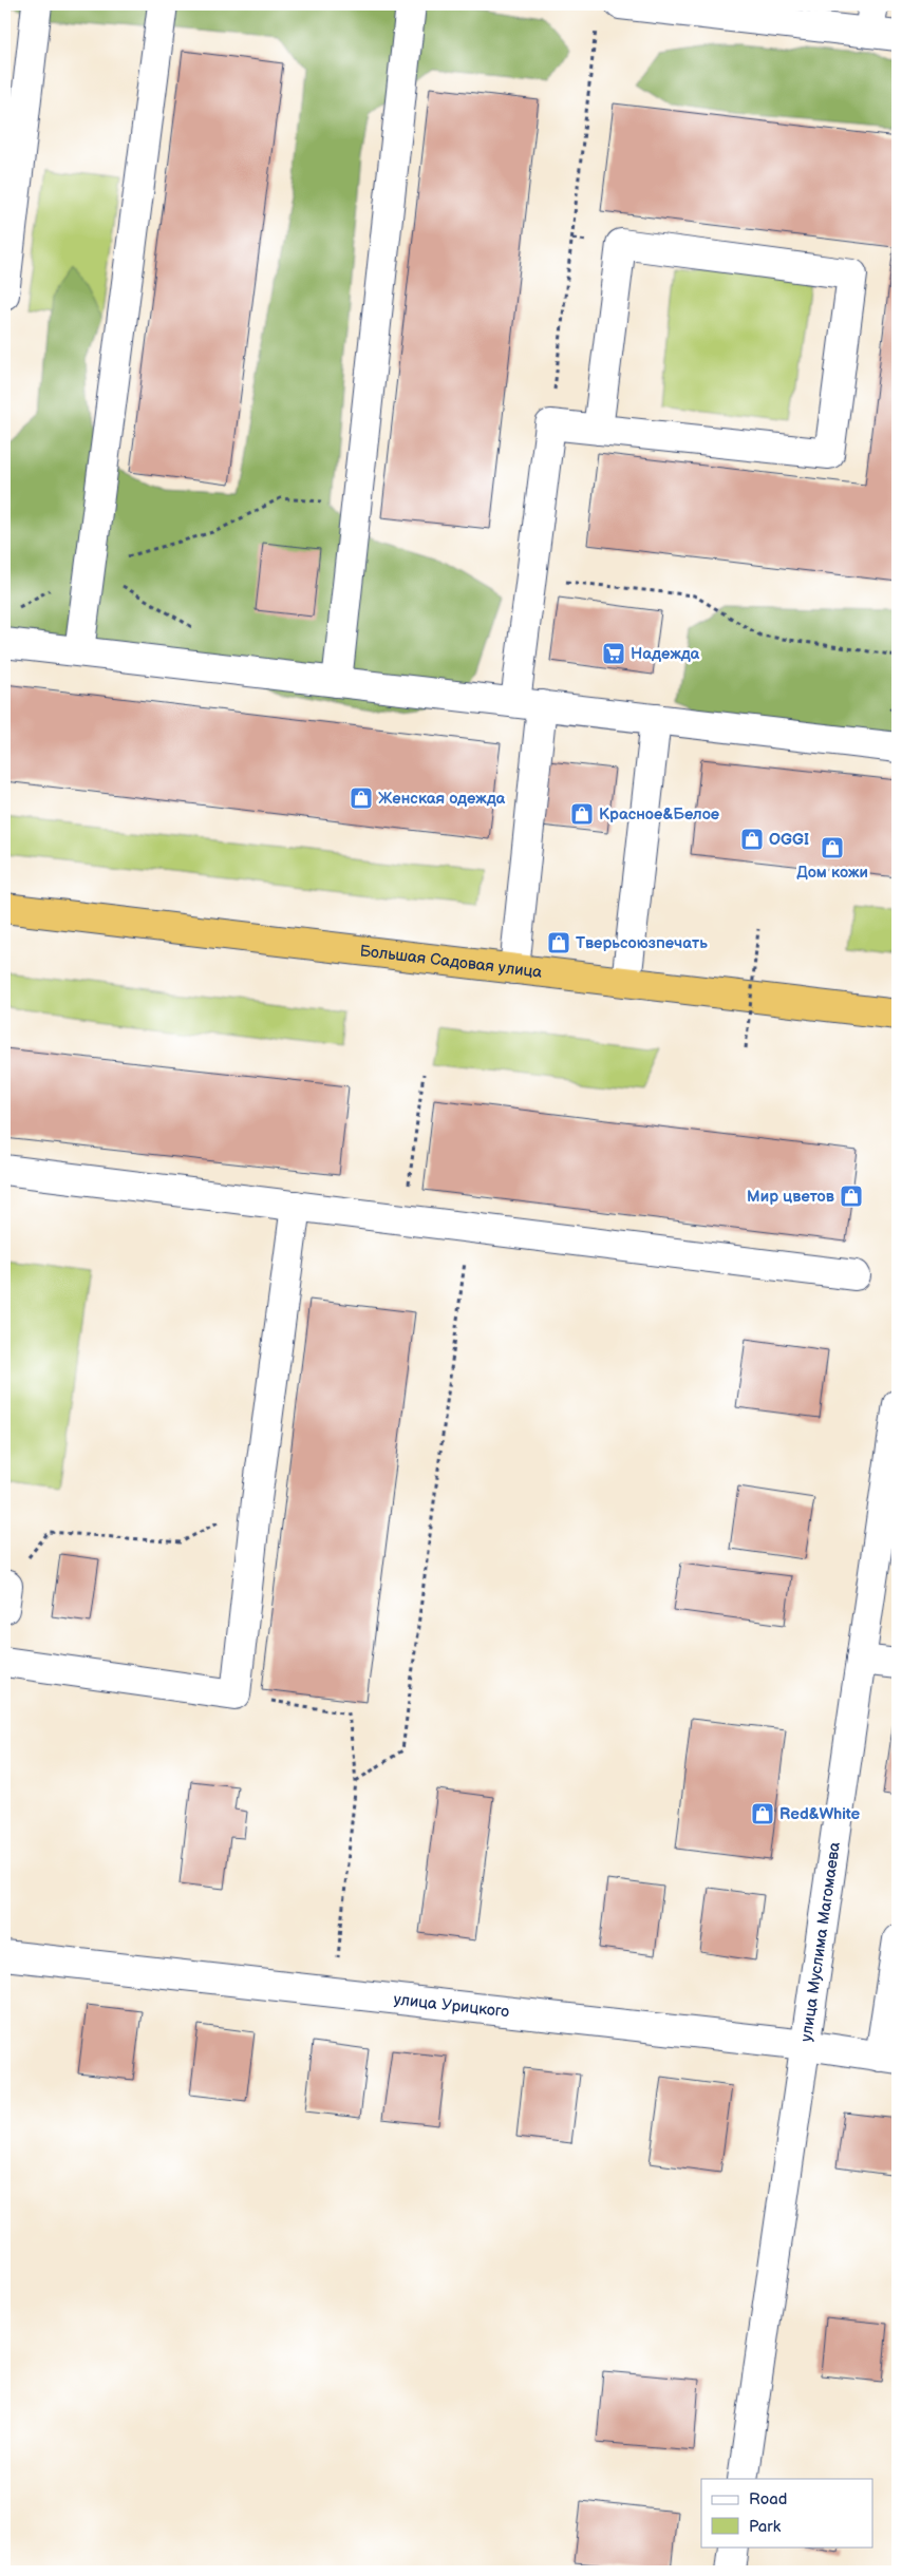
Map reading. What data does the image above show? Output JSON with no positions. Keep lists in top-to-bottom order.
{
  "streets": {
    "highway": ["Большая Садовая улица"],
    "street": ["улица Муслима Магомаева", "улица Урицкого"]
  },
  "crossings": [
    ["улица Муслима Магомаева", "улица Урицкого"]
  ],
  "places": {
    "supermarket": ["Надежда"],
    "shop": [
      "Женская одежда",
      "Красное&Белое",
      "OGGI",
      "Дом кожи",
      "Тверьсоюзпечать",
      "Мир цветов",
      "Red&White"
    ]
  },
  "legend": ["Road", "Park"]
}
